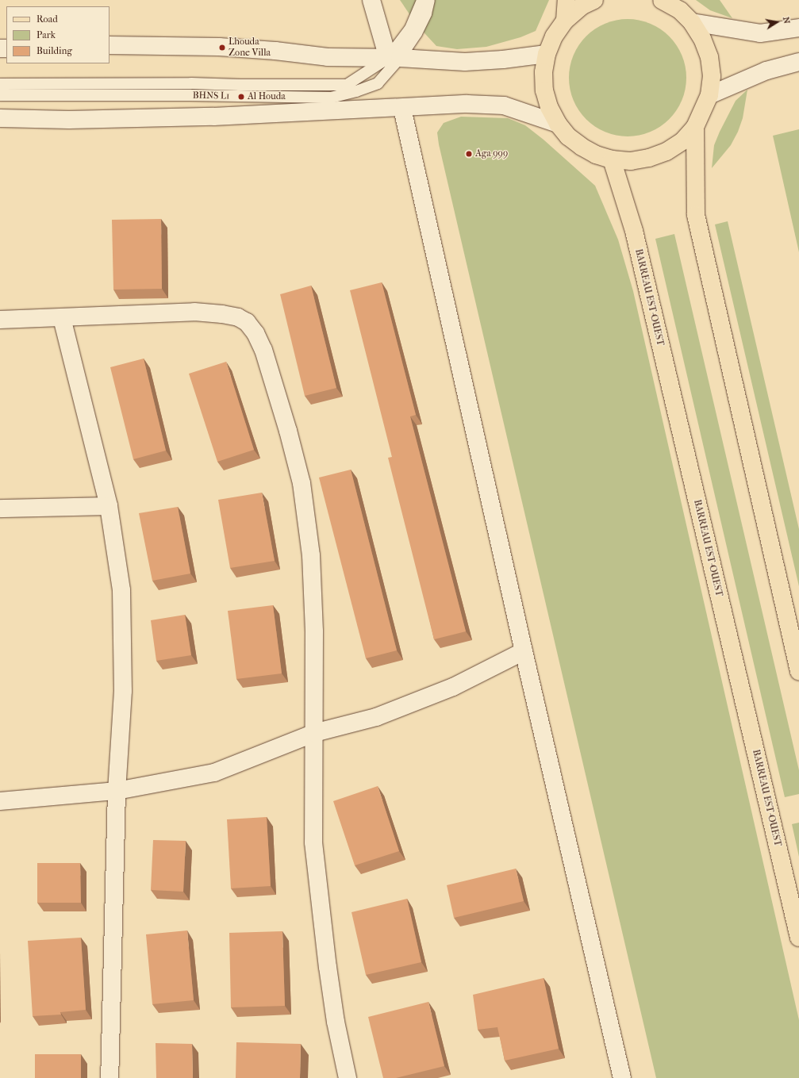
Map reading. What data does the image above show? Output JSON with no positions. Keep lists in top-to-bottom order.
{
  "streets": {
    "main road": ["BARREAU EST-OUEST"],
    "lane": ["BHNS L1"]
  },
  "places": ["Lhouda Zone Villa", "Al Houda", "Aga 999"],
  "legend": ["Road", "Park", "Building"],
  "north": "right"
}
